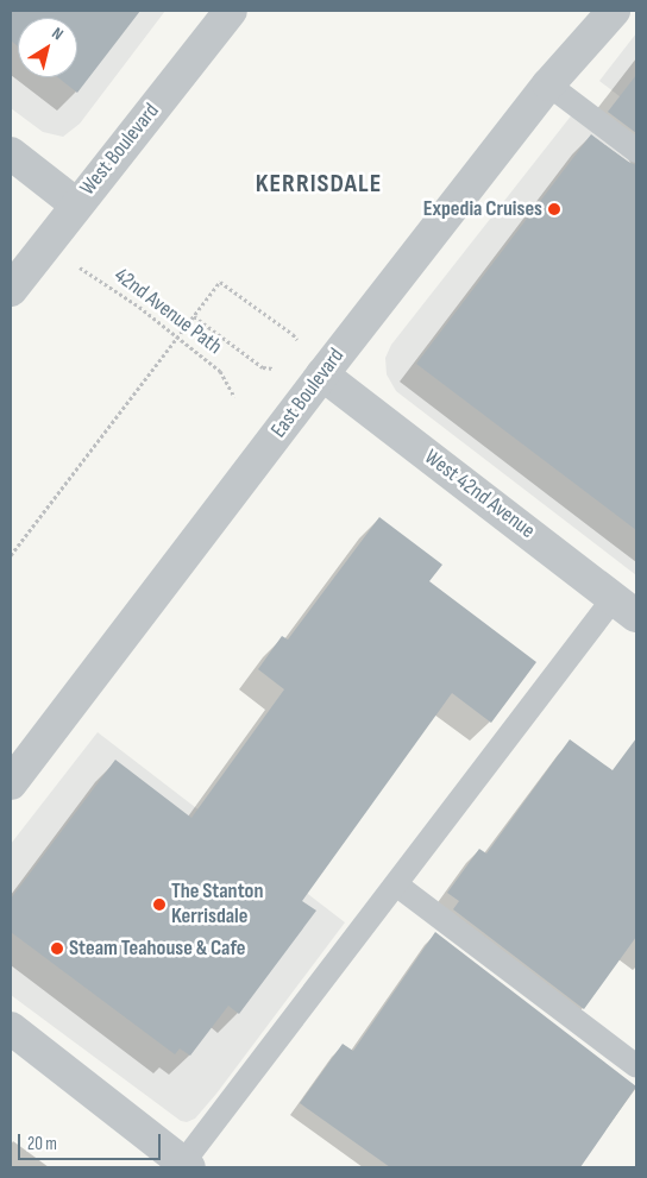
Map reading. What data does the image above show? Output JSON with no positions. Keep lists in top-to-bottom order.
{
  "streets": {
    "street": ["West Boulevard", "East Boulevard", "West 42nd Avenue"],
    "path": ["42nd Avenue Path"]
  },
  "crossings": [
    ["East Boulevard", "West 42nd Avenue"]
  ],
  "districts": ["KERRISDALE"],
  "places": ["Expedia Cruises", "The Stanton Kerrisdale", "Steam Teahouse & Cafe"],
  "scale_bar": "20 m",
  "north": "top right"
}
